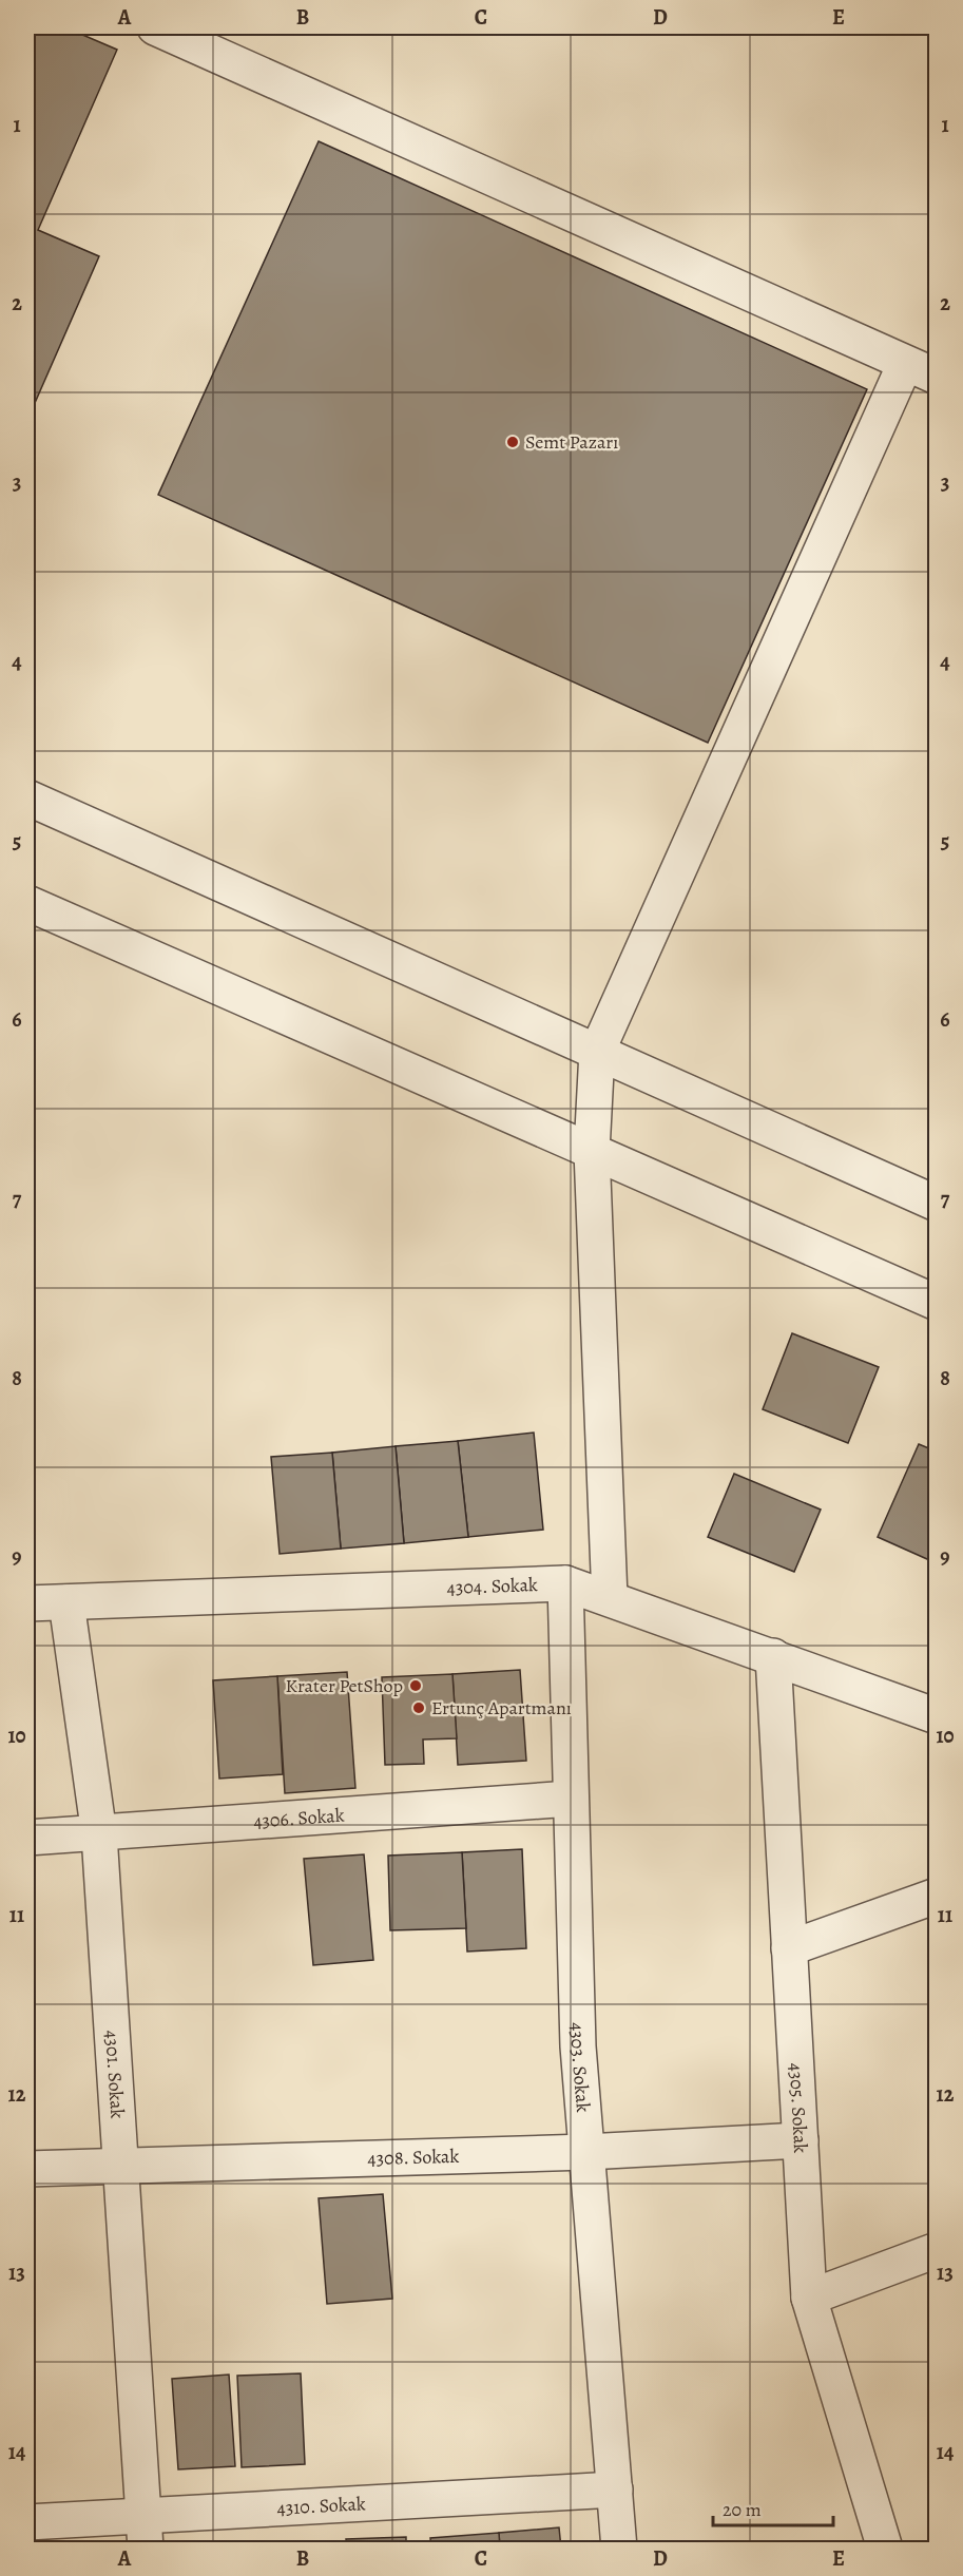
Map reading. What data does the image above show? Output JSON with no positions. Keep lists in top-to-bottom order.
{
  "streets": {
    "street": [
      "4304. Sokak",
      "4306. Sokak",
      "4303. Sokak",
      "4301. Sokak",
      "4305. Sokak",
      "4308. Sokak",
      "4310. Sokak"
    ]
  },
  "crossings": [
    ["4304. Sokak", "4303. Sokak"],
    ["4304. Sokak", "4301. Sokak"],
    ["4304. Sokak", "4305. Sokak"],
    ["4306. Sokak", "4303. Sokak"],
    ["4306. Sokak", "4301. Sokak"],
    ["4303. Sokak", "4308. Sokak"],
    ["4303. Sokak", "4310. Sokak"],
    ["4301. Sokak", "4308. Sokak"],
    ["4301. Sokak", "4310. Sokak"],
    ["4305. Sokak", "4308. Sokak"]
  ],
  "places": ["Semt Pazarı", "Krater PetShop", "Ertunç Apartmanı"],
  "scale_bar": "20 m",
  "grid": {
    "columns": [
      "A",
      "B",
      "C",
      "D",
      "E"
    ],
    "rows": [
      "1",
      "2",
      "3",
      "4",
      "5",
      "6",
      "7",
      "8",
      "9",
      "10",
      "11",
      "12",
      "13",
      "14"
    ]
  }
}
